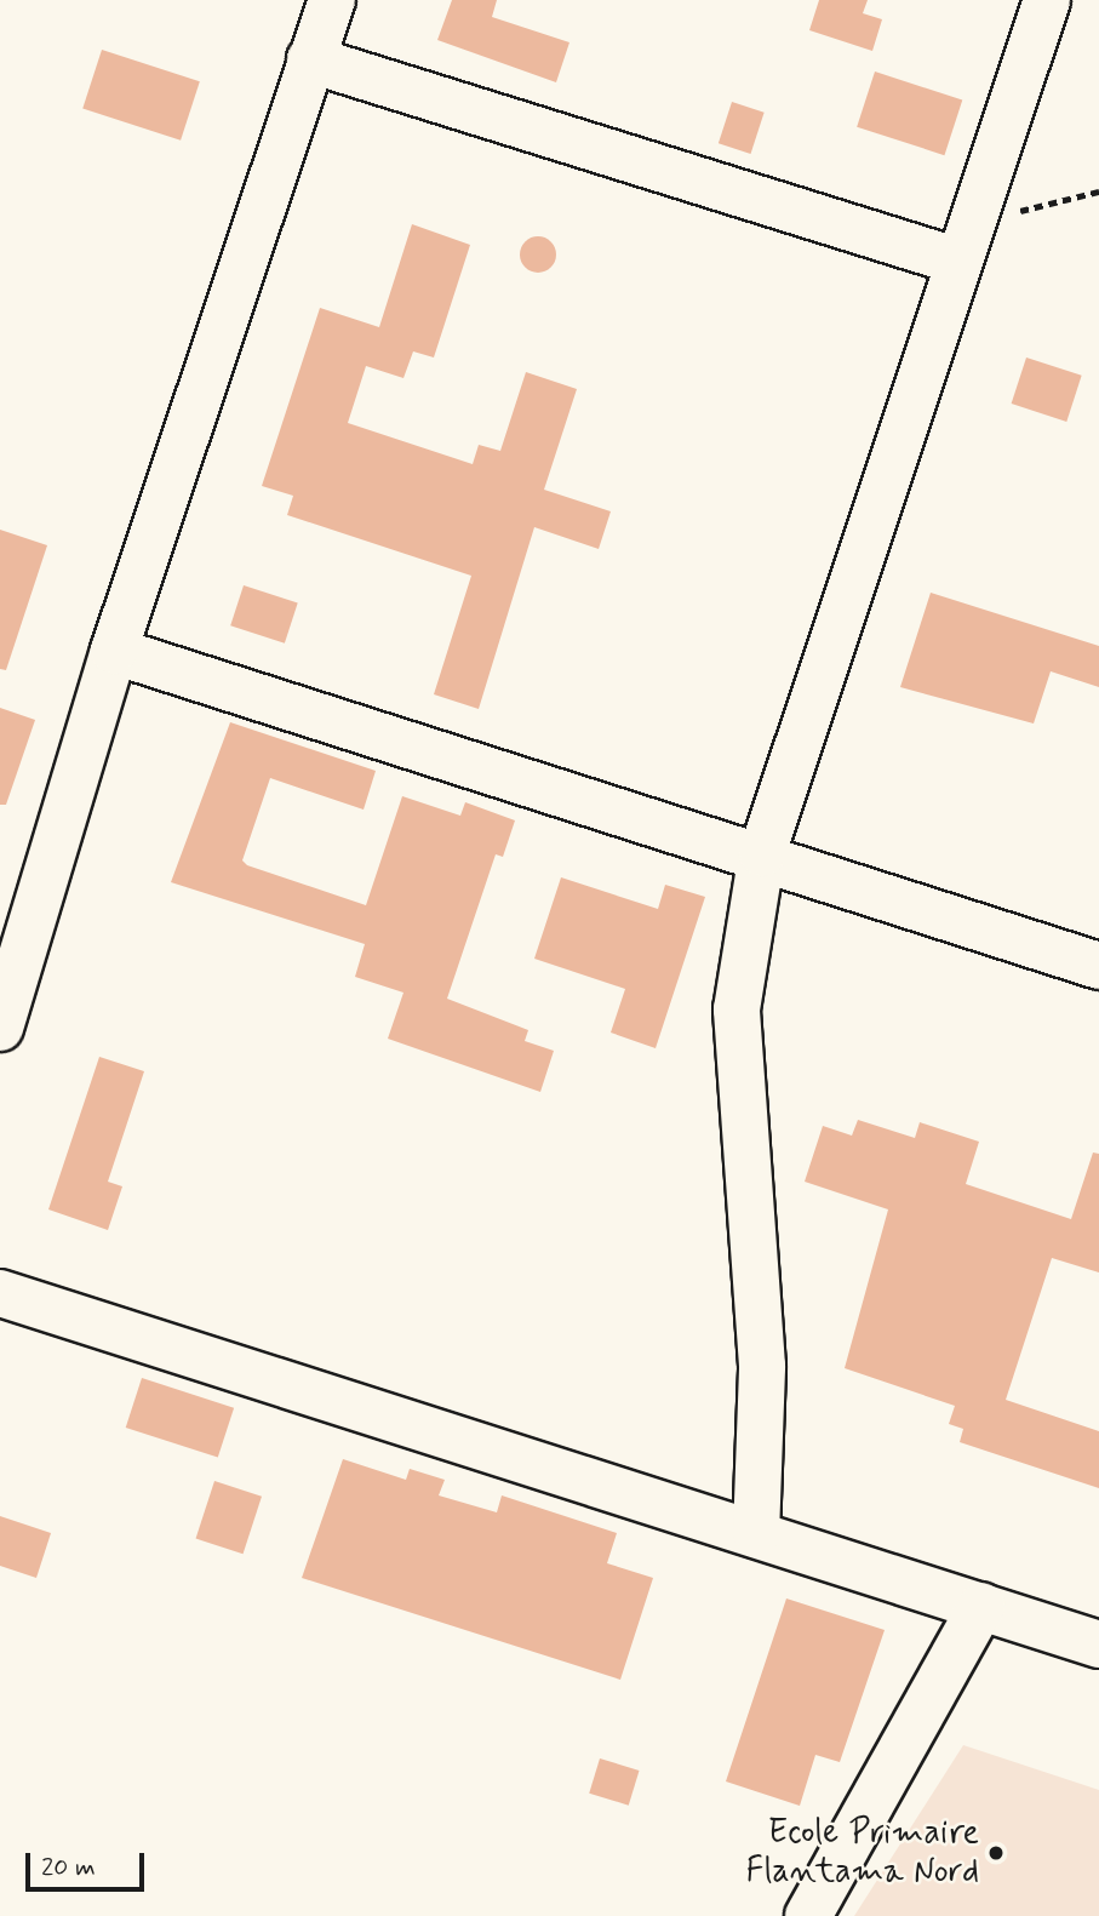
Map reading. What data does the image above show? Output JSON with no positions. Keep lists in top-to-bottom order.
{
  "places": ["Ecole Primaire Flantama Nord"],
  "scale_bar": "20 m"
}
